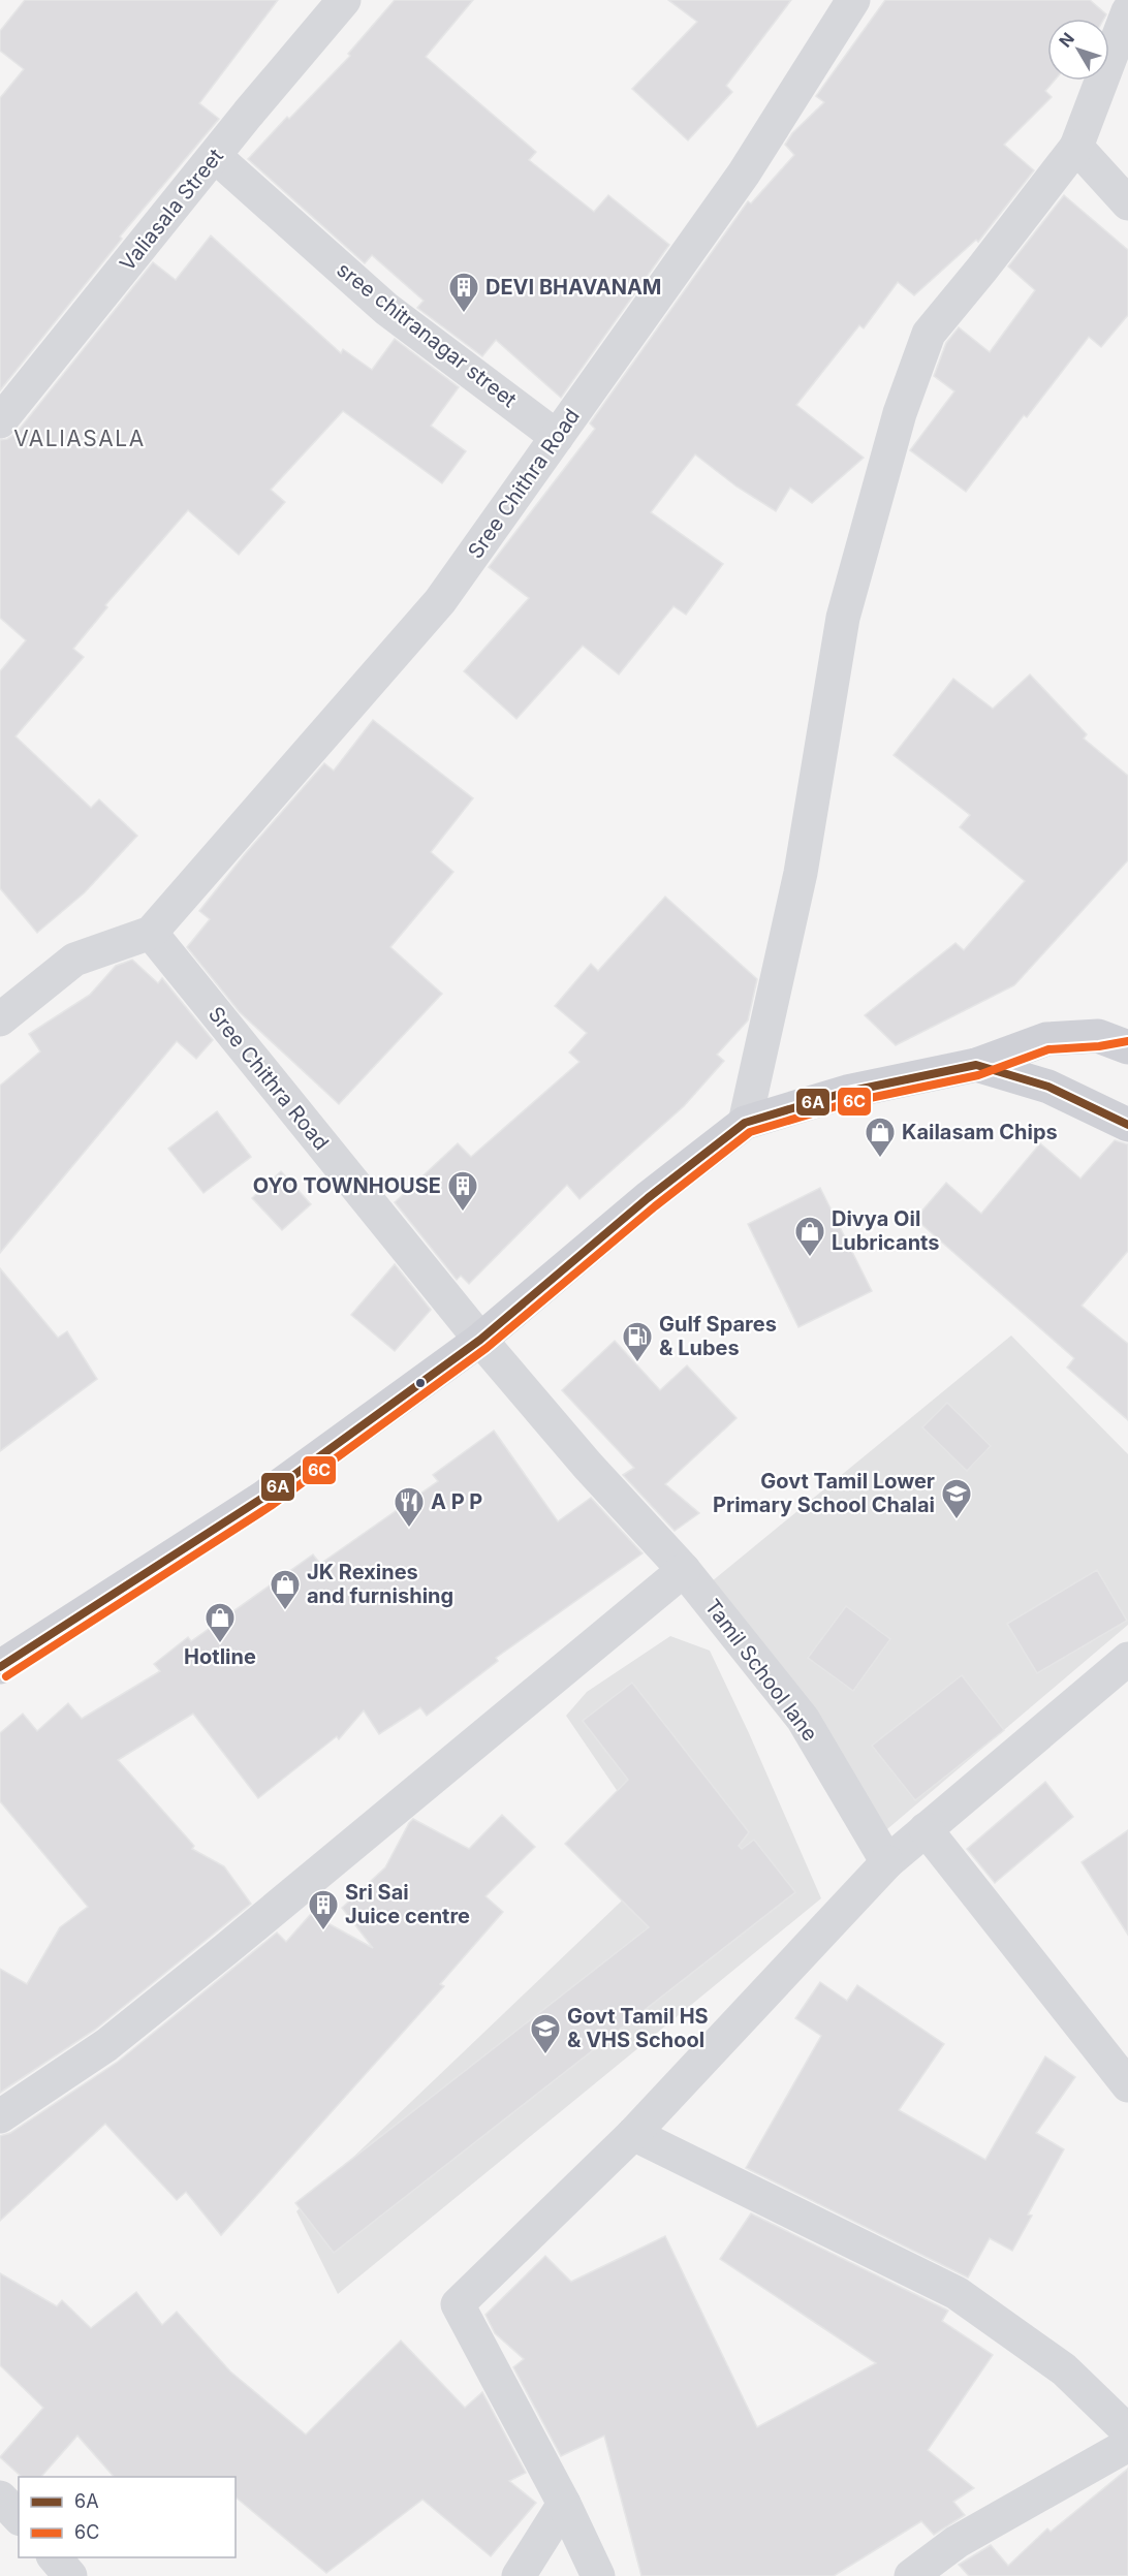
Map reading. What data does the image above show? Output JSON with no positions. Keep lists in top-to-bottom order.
{
  "streets": {
    "street": [
      "Valiasala Street",
      "sree chitranagar street",
      "Sree Chithra Road",
      "Tamil School lane"
    ]
  },
  "crossings": [
    ["Valiasala Street", "sree chitranagar street"],
    ["sree chitranagar street", "Sree Chithra Road"],
    ["Sree Chithra Road", "Tamil School lane"]
  ],
  "districts": ["VALIASALA"],
  "places": {
    "building": ["DEVI BHAVANAM", "OYO TOWNHOUSE", "Sri Sai Juice centre"],
    "shop": [
      "Kailasam Chips",
      "Divya Oil Lubricants",
      "JK Rexines and furnishing",
      "Hotline"
    ],
    "fuel station": ["Gulf Spares & Lubes"],
    "school or university": ["Govt Tamil Lower Primary School Chalai", "Govt Tamil HS & VHS School"],
    "restaurant": ["A P P"]
  },
  "lines": ["transit line 6C", "transit line 6A"],
  "legend": ["6A", "6C"],
  "north": "top left"
}
